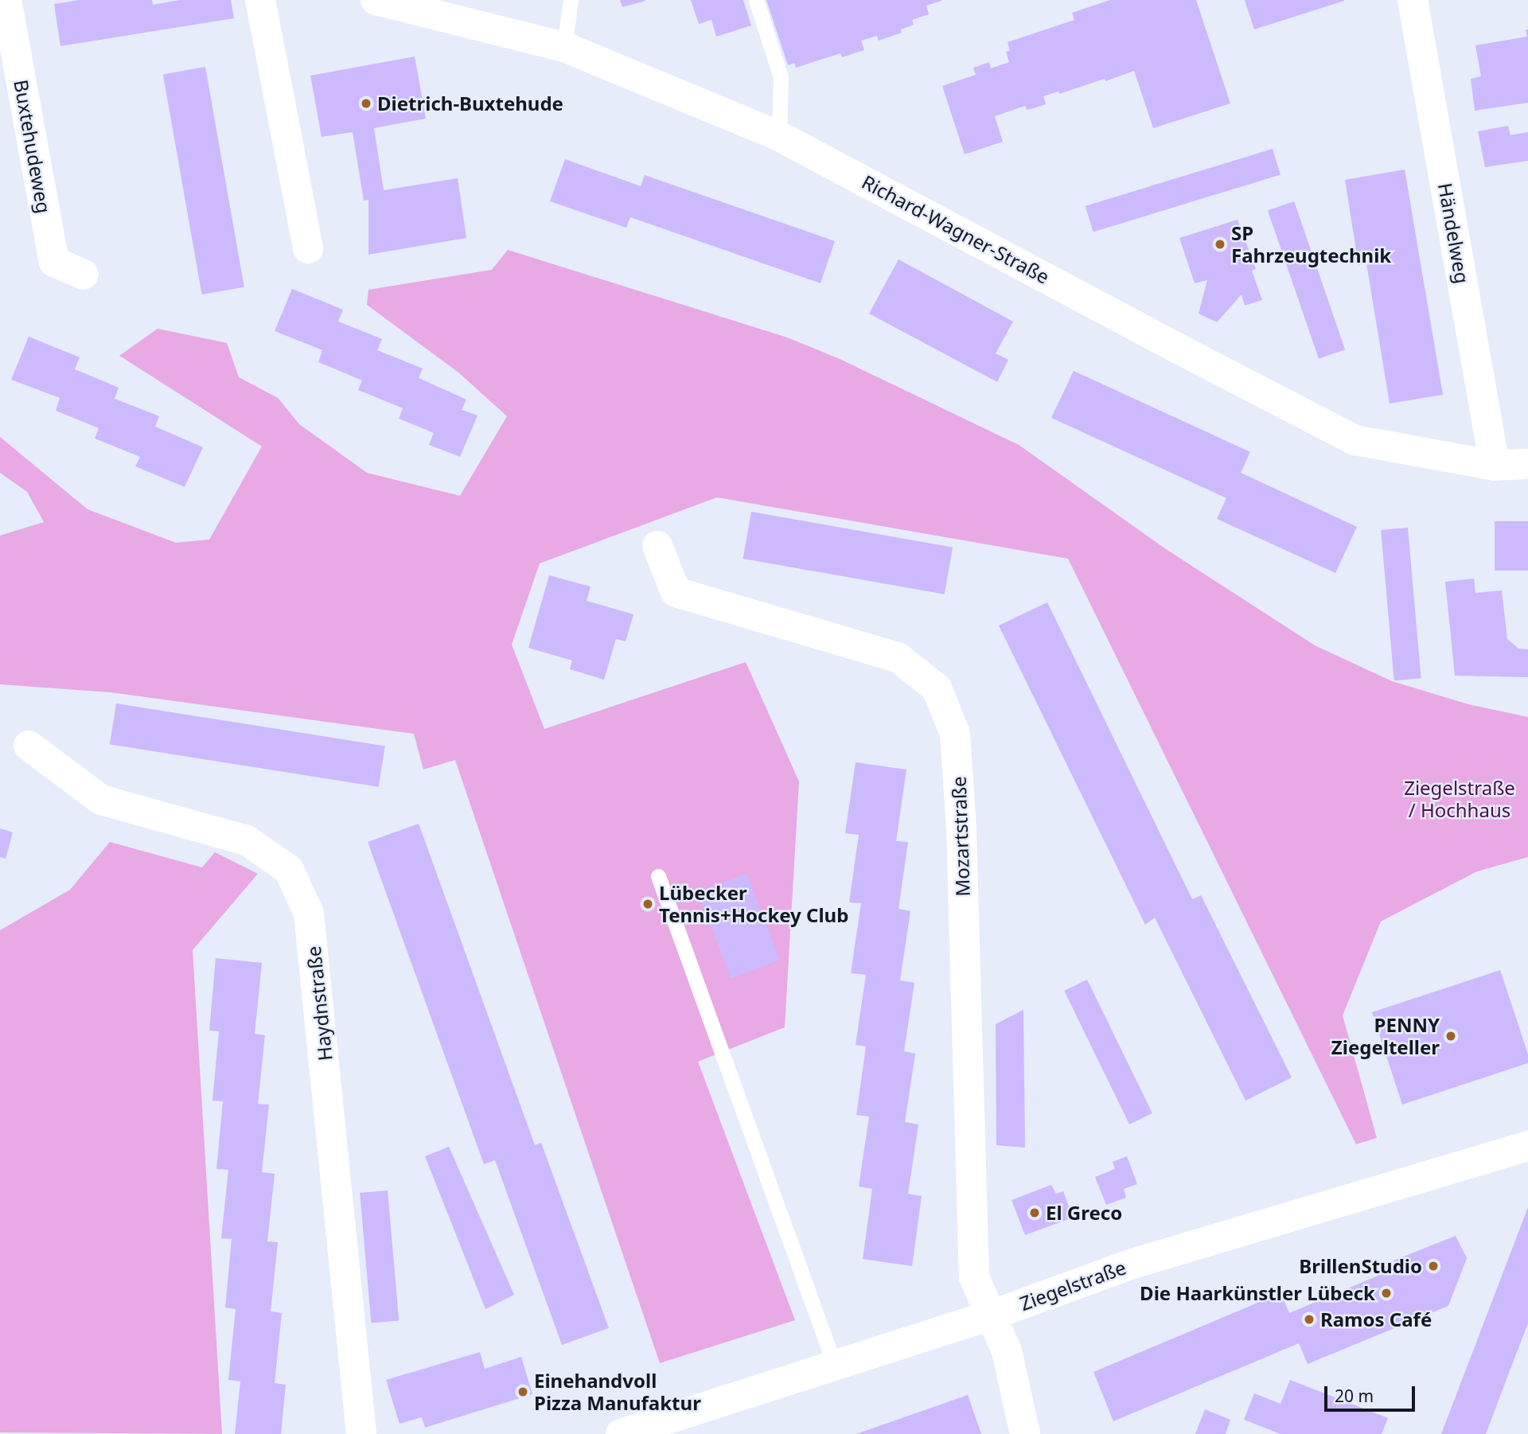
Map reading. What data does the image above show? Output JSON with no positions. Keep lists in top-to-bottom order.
{
  "streets": {
    "street": [
      "Buxtehudeweg",
      "Richard-Wagner-Straße",
      "Händelweg",
      "Mozartstraße",
      "Haydnstraße",
      "Ziegelstraße"
    ]
  },
  "crossings": [
    ["Richard-Wagner-Straße", "Händelweg"],
    ["Mozartstraße", "Ziegelstraße"]
  ],
  "parks": ["Ziegelstraße / Hochhaus"],
  "places": [
    "Dietrich-Buxtehude",
    "SP Fahrzeugtechnik",
    "Lübecker Tennis+Hockey Club",
    "PENNY Ziegelteller",
    "El Greco",
    "BrillenStudio",
    "Die Haarkünstler Lübeck",
    "Ramos Café",
    "Einehandvoll Pizza Manufaktur"
  ],
  "scale_bar": "20 m"
}
